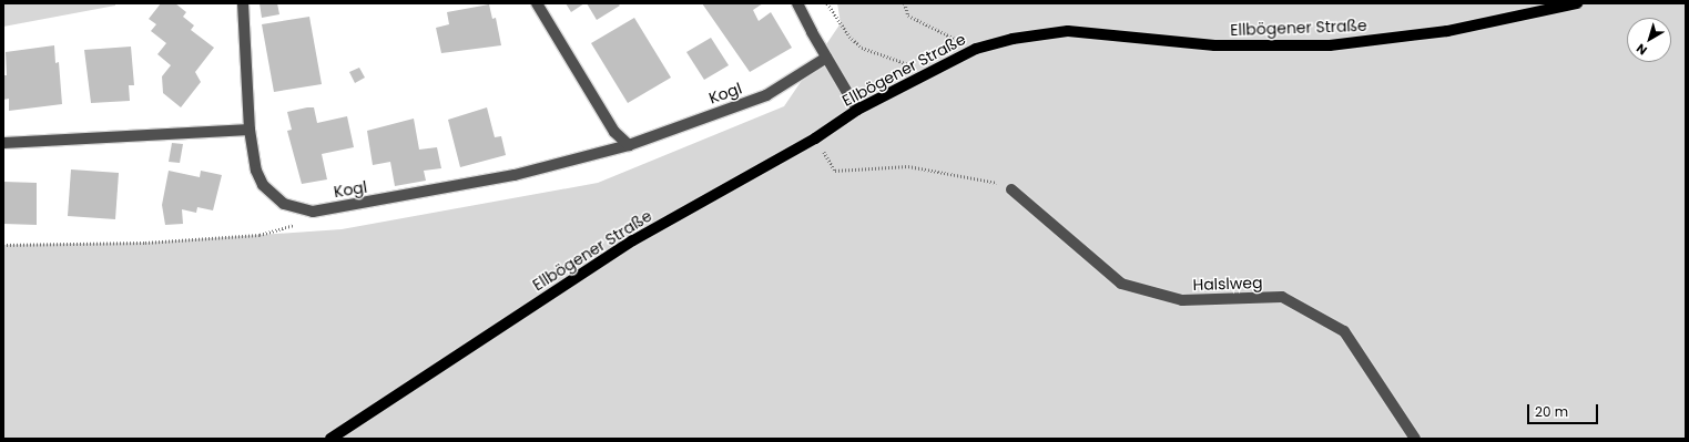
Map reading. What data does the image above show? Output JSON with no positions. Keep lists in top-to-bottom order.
{
  "streets": {
    "main road": ["Ellbögener Straße"],
    "street": ["Kogl", "Halslweg"]
  },
  "scale_bar": "20 m",
  "north": "bottom left"
}
